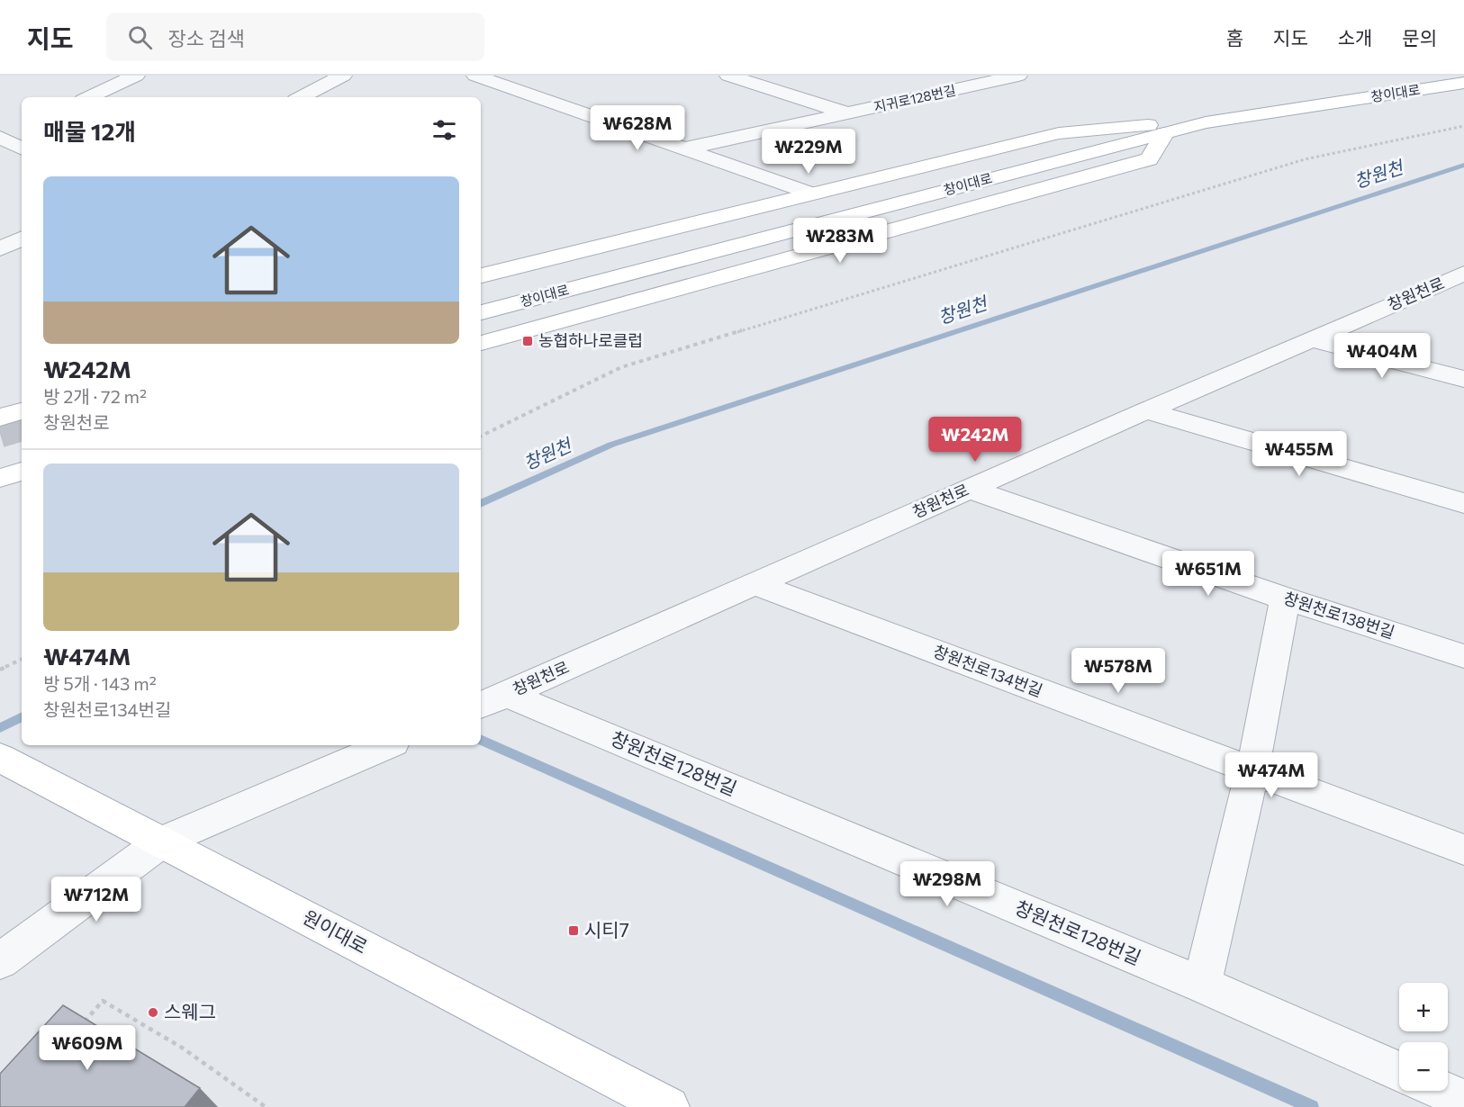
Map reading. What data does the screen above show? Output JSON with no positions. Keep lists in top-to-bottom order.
{
  "streets": {
    "main road": ["창이대로", "원이대로"],
    "street": [
      "지귀로128번길",
      "창원천로",
      "창원천로138번길",
      "창원천로134번길",
      "창원천로128번길"
    ]
  },
  "crossings": [
    ["창원천로", "창원천로138번길"],
    ["창원천로", "창원천로134번길"],
    ["창원천로", "창원천로128번길"]
  ],
  "water": ["창원천"],
  "places": {
    "transit": ["농협하나로클럽", "시티7"],
    "other": ["스웨그"]
  },
  "page": {
    "header": "지도",
    "search": "장소 검색",
    "nav": [
      "홈",
      "지도",
      "소개",
      "문의"
    ],
    "heading": "매물 12개",
    "price": [
      "₩628M",
      "₩229M",
      "₩283M",
      "₩404M",
      "₩242M",
      "₩455M",
      "₩651M",
      "₩578M",
      "₩474M",
      "₩298M",
      "₩712M",
      "₩609M"
    ],
    "list": [
      {
        "name": "₩242M",
        "note": "방 2개 · 72 m² · 창원천로"
      },
      {
        "name": "₩474M",
        "note": "방 5개 · 143 m² · 창원천로134번길"
      }
    ],
    "map_buttons": ["+", "−"]
  }
}
